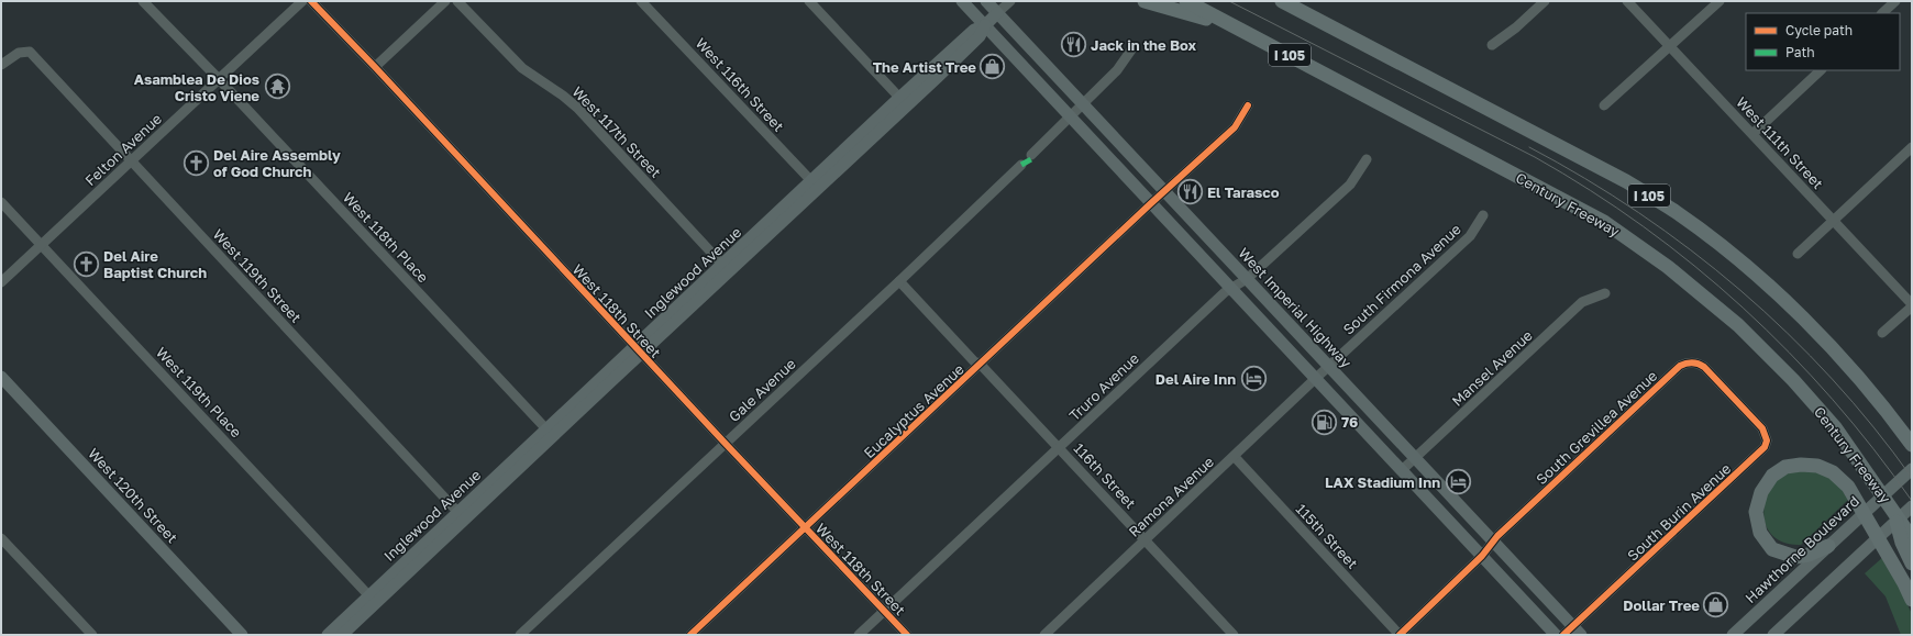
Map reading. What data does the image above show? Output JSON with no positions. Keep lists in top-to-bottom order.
{
  "streets": {
    "highway": ["I 105", "Century Freeway"],
    "main road": [
      "Inglewood Avenue",
      "West Imperial Highway",
      "West 120th Street",
      "Hawthorne Boulevard"
    ],
    "street": [
      "West 116th Street",
      "West 117th Street",
      "West 111th Street",
      "Felton Avenue",
      "West 118th Place",
      "West 119th Street",
      "South Firmona Avenue",
      "West 118th Street",
      "Mansel Avenue",
      "Truro Avenue",
      "Gale Avenue",
      "West 119th Place",
      "Eucalyptus Avenue",
      "South Grevillea Avenue",
      "116th Street",
      "Ramona Avenue",
      "South Burin Avenue",
      "115th Street"
    ]
  },
  "crossings": [
    ["West 116th Street", "Inglewood Avenue"],
    ["West 117th Street", "Inglewood Avenue"],
    ["Felton Avenue", "West 118th Place"],
    ["Felton Avenue", "West 119th Street"],
    ["Felton Avenue", "West 119th Place"],
    ["West 118th Place", "Inglewood Avenue"],
    ["Inglewood Avenue", "West 119th Street"],
    ["Inglewood Avenue", "West Imperial Highway"],
    ["Inglewood Avenue", "West 118th Street"],
    ["Inglewood Avenue", "West 119th Place"],
    ["South Firmona Avenue", "West Imperial Highway"],
    ["South Firmona Avenue", "Ramona Avenue"],
    ["West Imperial Highway", "Mansel Avenue"],
    ["West Imperial Highway", "Truro Avenue"],
    ["West Imperial Highway", "Eucalyptus Avenue"],
    ["West Imperial Highway", "South Grevillea Avenue"],
    ["West Imperial Highway", "South Burin Avenue"],
    ["West 118th Street", "Truro Avenue"],
    ["West 118th Street", "Gale Avenue"],
    ["West 118th Street", "Eucalyptus Avenue"],
    ["Truro Avenue", "116th Street"],
    ["Gale Avenue", "116th Street"],
    ["Eucalyptus Avenue", "116th Street"],
    ["South Grevillea Avenue", "South Burin Avenue"],
    ["South Grevillea Avenue", "115th Street"],
    ["116th Street", "Ramona Avenue"],
    ["Ramona Avenue", "115th Street"]
  ],
  "places": {
    "restaurant": ["Jack in the Box", "El Tarasco"],
    "shop": ["The Artist Tree", "Dollar Tree"],
    "temple": ["Asamblea De Dios Cristo Viene"],
    "church": ["Del Aire Assembly of God Church", "Del Aire Baptist Church"],
    "hotel": ["Del Aire Inn", "LAX Stadium Inn"],
    "fuel station": ["76"]
  },
  "legend": ["Cycle path", "Path"]
}
